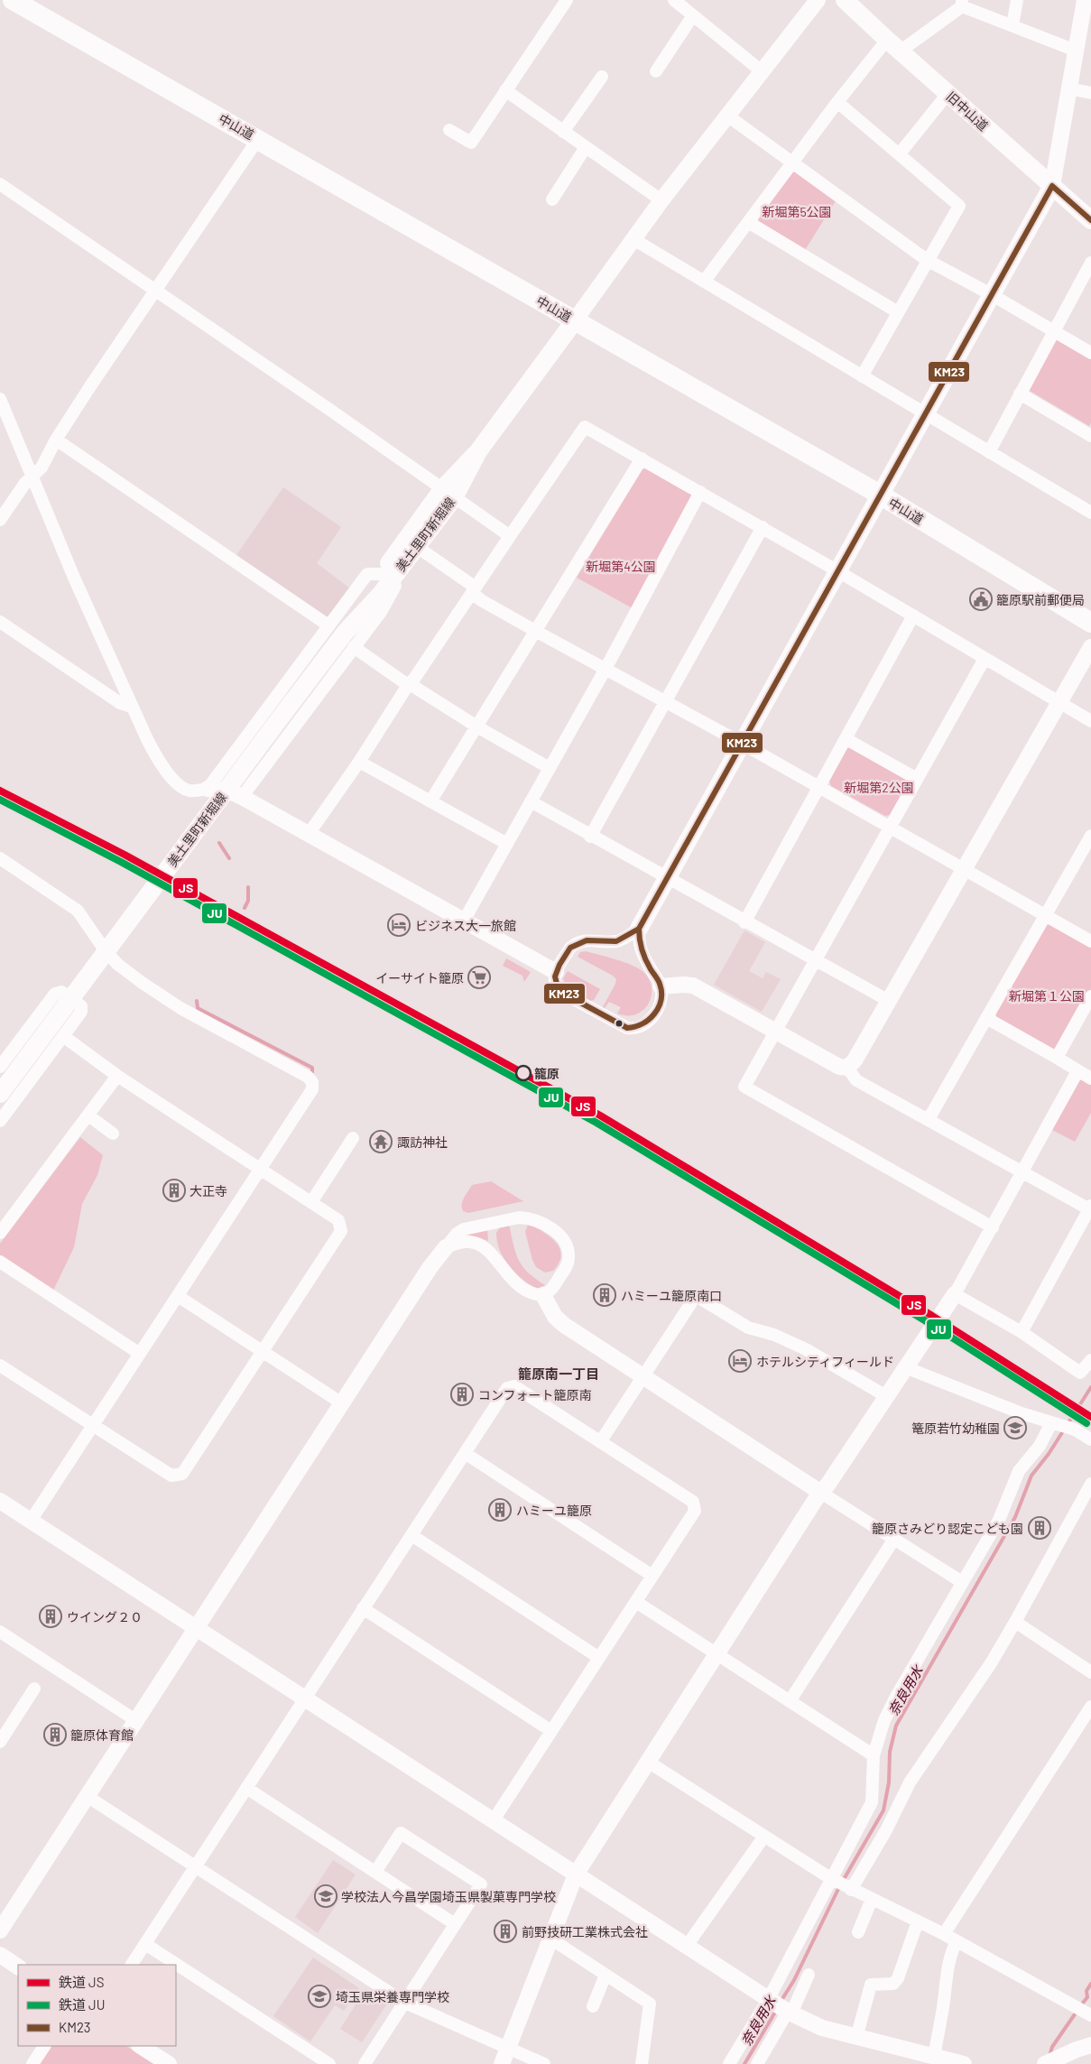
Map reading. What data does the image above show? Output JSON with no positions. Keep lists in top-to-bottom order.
{
  "streets": {
    "highway": ["中山道"],
    "main road": ["旧中山道", "美土里町新堀線"]
  },
  "crossings": [
    ["中山道", "美土里町新堀線"]
  ],
  "districts": ["籠原南一丁目"],
  "water": ["奈良用水"],
  "parks": [
    "新堀第5公園",
    "新堀第4公園",
    "新堀第2公園",
    "新堀第１公園"
  ],
  "places": {
    "public building": ["籠原駅前郵便局"],
    "hotel": ["ビジネス大一旅館", "ホテルシティフィールド"],
    "supermarket": ["イーサイト籠原"],
    "other": ["籠原"],
    "temple": ["諏訪神社"],
    "building": [
      "大正寺",
      "ハミーユ籠原南口",
      "コンフォート籠原南",
      "ハミーユ籠原",
      "籠原さみどり認定こども園",
      "ウイング２０",
      "籠原体育館",
      "前野技研工業株式会社"
    ],
    "school or university": ["篭原若竹幼稚園", "学校法人今昌学園埼玉県製菓専門学校", "埼玉県栄養専門学校"]
  },
  "lines": ["transit line KM23", "rail line JS", "rail line JU"],
  "legend": ["鉄道 JS", "鉄道 JU", "KM23"]
}
